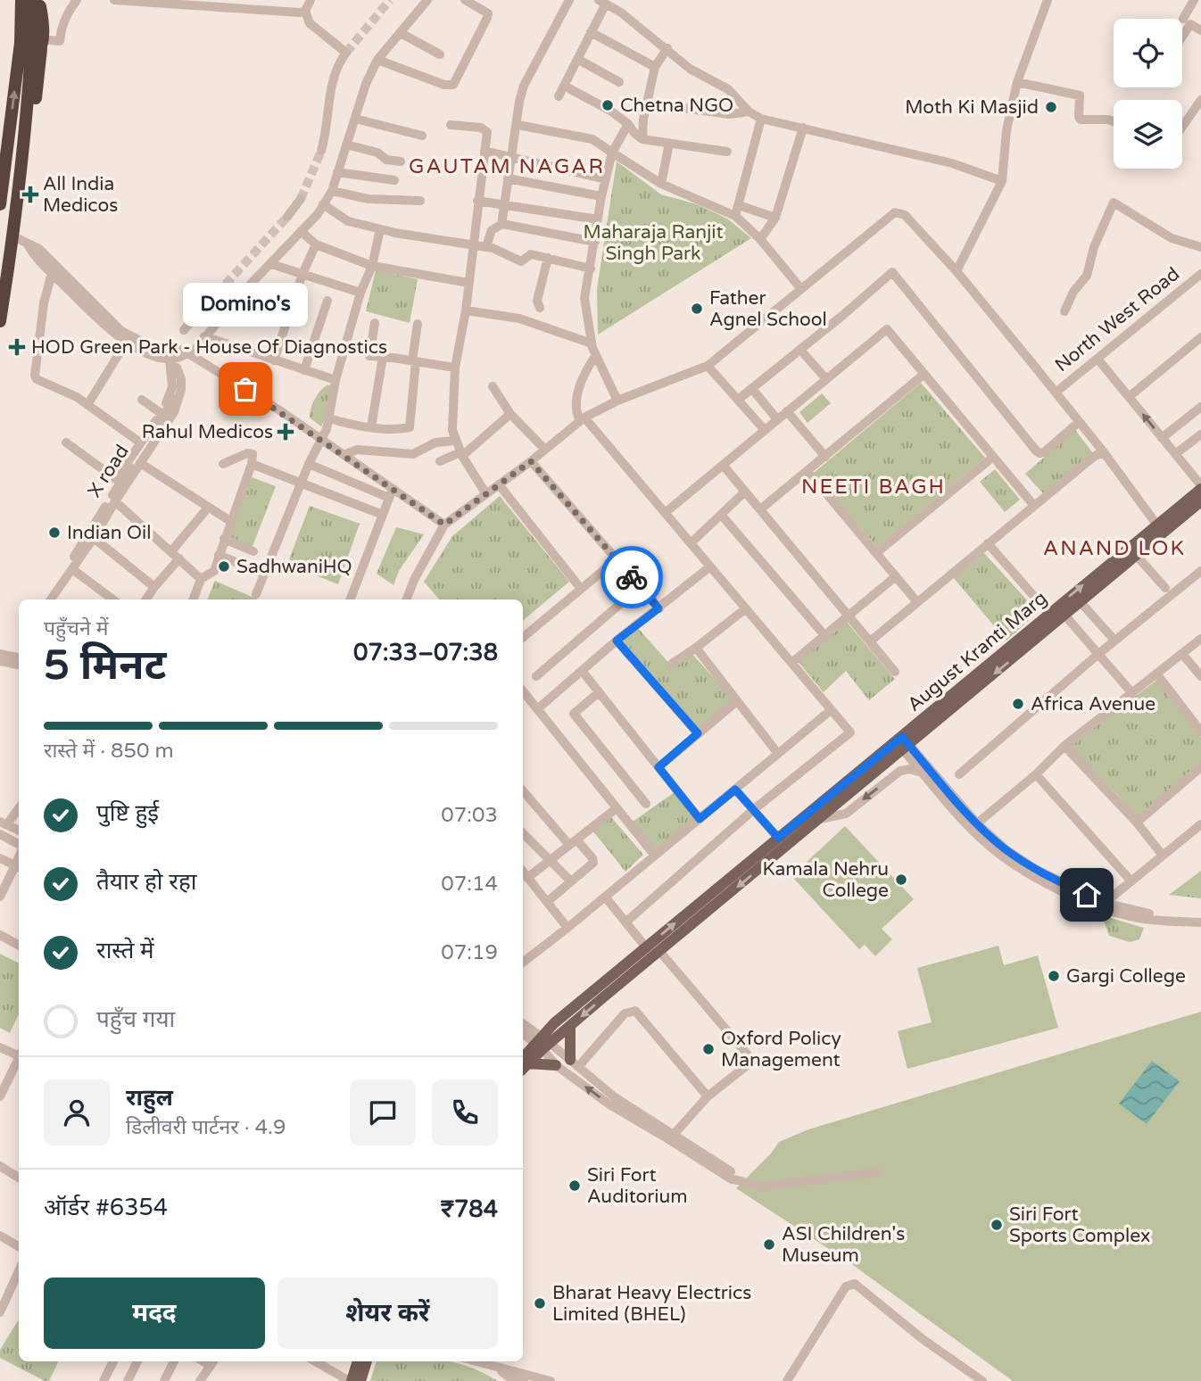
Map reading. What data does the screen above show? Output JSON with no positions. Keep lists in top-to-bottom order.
{
  "streets": {
    "main road": ["August Kranti Marg"],
    "street": ["North West Road", "X road"]
  },
  "districts": ["GAUTAM NAGAR", "NEETI BAGH", "ANAND LOK"],
  "parks": ["Maharaja Ranjit Singh Park"],
  "places": {
    "other": [
      "Chetna NGO",
      "Moth Ki Masjid",
      "Father Agnel School",
      "Domino's",
      "Indian Oil",
      "SadhwaniHQ",
      "Africa Avenue",
      "Kamala Nehru College",
      "Gargi College",
      "Oxford Policy Management",
      "Siri Fort Auditorium",
      "Siri Fort Sports Complex",
      "ASI Children's Museum",
      "Bharat Heavy Electrics Limited (BHEL)"
    ],
    "health": ["All India Medicos", "HOD Green Park - House Of Diagnostics", "Rahul Medicos"]
  },
  "page": {
    "bubble": "Domino's",
    "heading": ["5 मिनट", "पहुँचने में", "07:33–07:38"],
    "panel": [
      "राहुल",
      "डिलीवरी पार्टनर · 4.9",
      "ऑर्डर #6354",
      "₹784"
    ],
    "bar": "रास्ते में · 850 m",
    "list": [
      ["पुष्टि हुई", "07:03"],
      ["तैयार हो रहा", "07:14"],
      ["रास्ते में", "07:19"],
      "पहुँच गया"
    ],
    "buttons": ["मदद", "शेयर करें"]
  }
}
